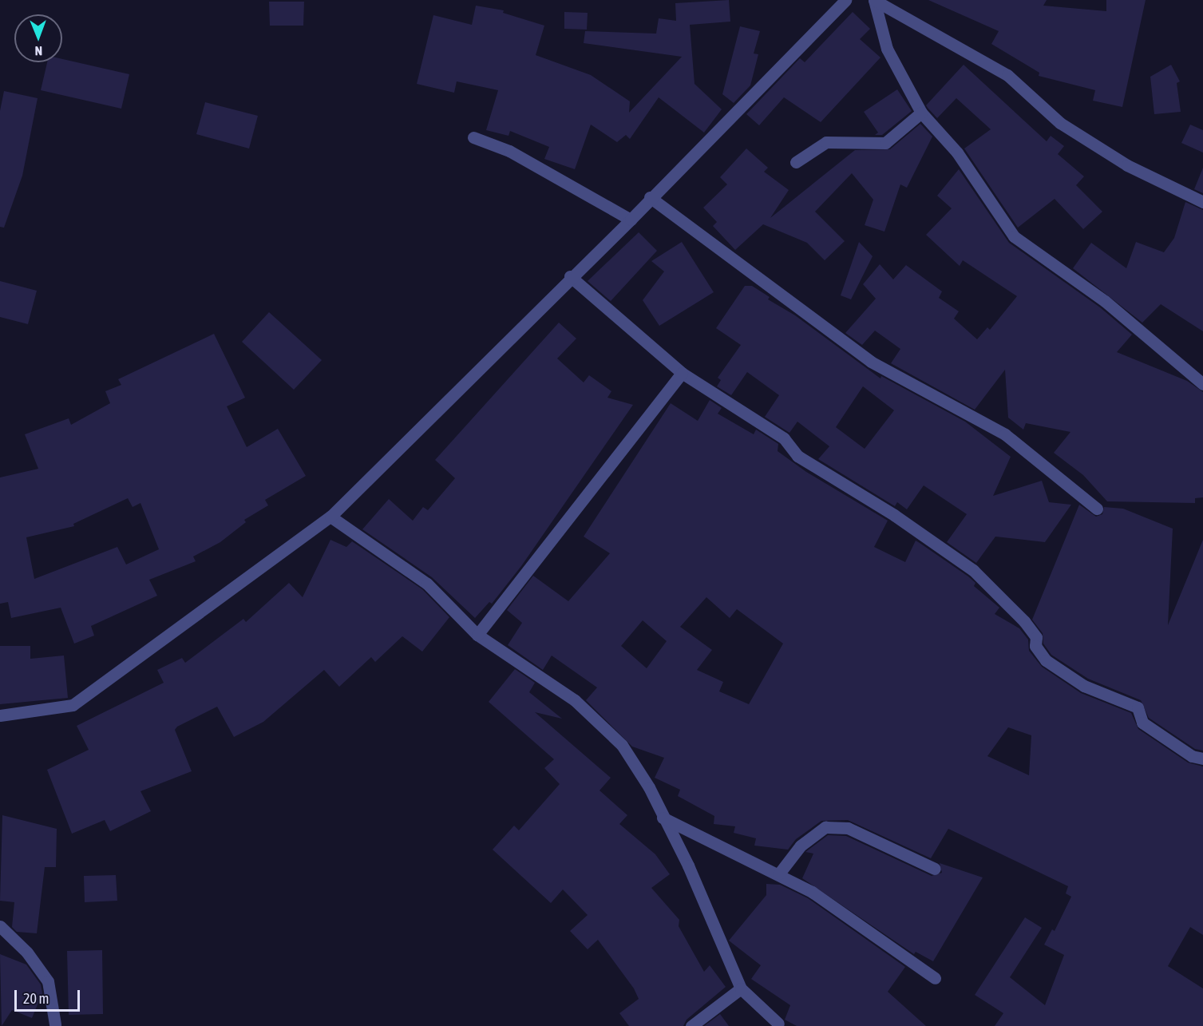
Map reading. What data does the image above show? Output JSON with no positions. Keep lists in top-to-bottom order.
{
  "scale_bar": "20 m",
  "north": "bottom"
}
